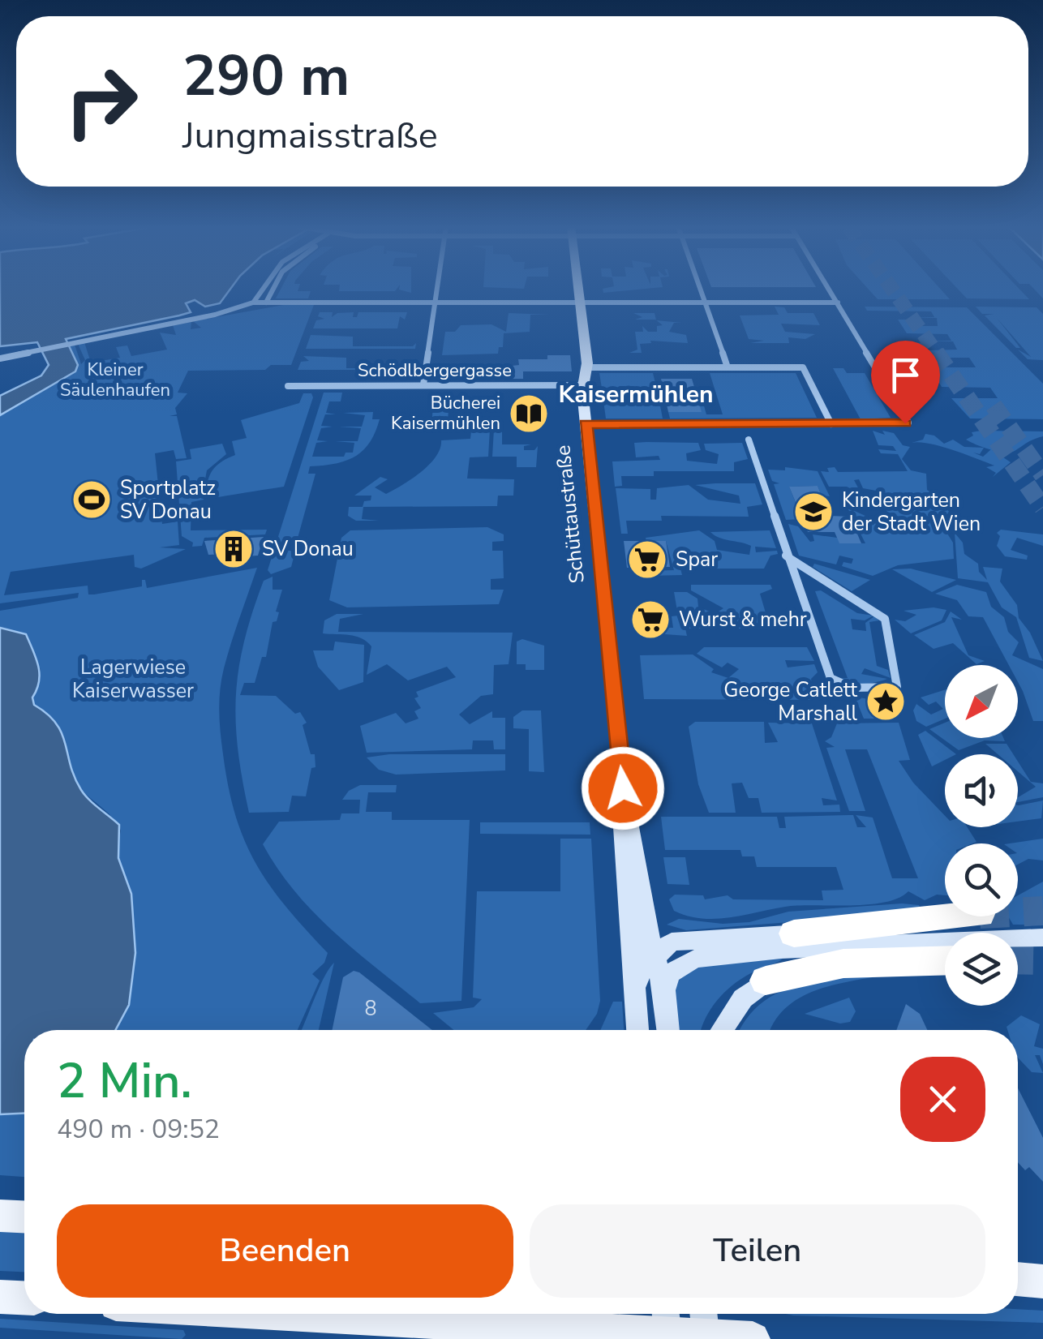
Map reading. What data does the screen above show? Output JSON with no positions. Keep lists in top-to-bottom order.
{
  "streets": {
    "street": ["Schödlbergergasse", "Schüttaustraße"]
  },
  "crossings": [
    ["Schödlbergergasse", "Schüttaustraße"]
  ],
  "districts": ["Kaisermühlen"],
  "parks": ["Kleiner Säulenhaufen", "Lagerwiese Kaiserwasser"],
  "places": {
    "library": ["Bücherei Kaisermühlen"],
    "sports": ["Sportplatz SV Donau"],
    "school or university": ["Kindergarten der Stadt Wien"],
    "building": ["SV Donau"],
    "supermarket": ["Spar", "Wurst & mehr"],
    "place": ["George Catlett Marshall"]
  },
  "house_numbers": ["8"],
  "north": "bottom left",
  "page": {
    "turn": ["290 m", "Jungmaisstraße"],
    "heading": ["2 Min.", "490 m · 09:52"],
    "buttons": ["Beenden", "Teilen"]
  }
}
